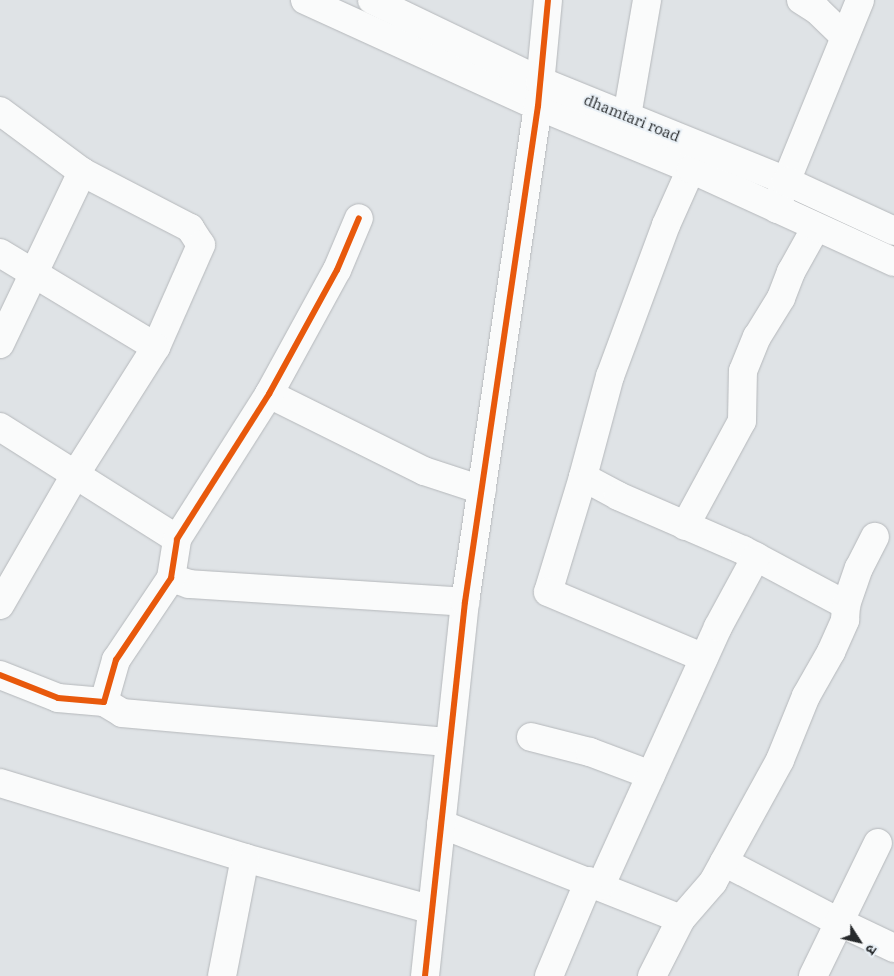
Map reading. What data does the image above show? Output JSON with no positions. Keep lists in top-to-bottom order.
{
  "streets": {
    "street": ["dhamtari road"]
  },
  "north": "bottom right"
}
